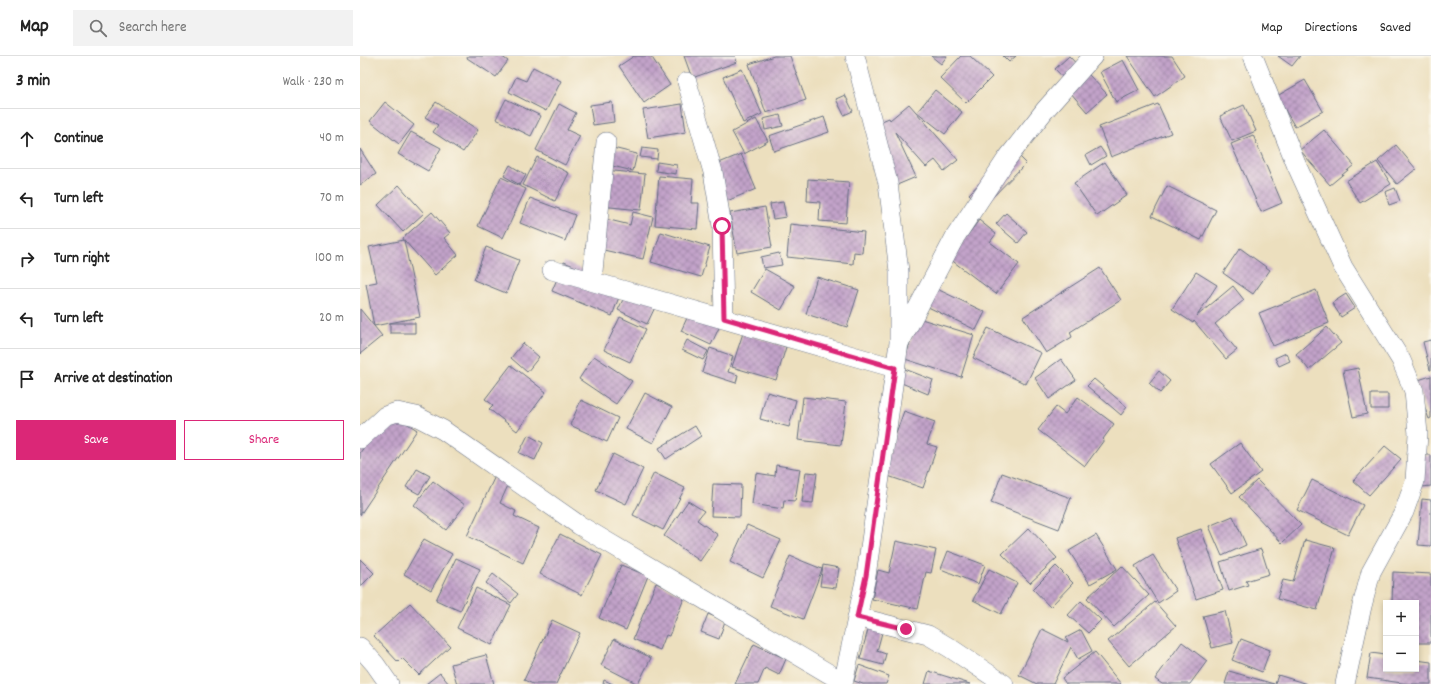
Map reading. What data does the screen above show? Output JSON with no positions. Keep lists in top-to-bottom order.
{
  "page": {
    "header": "Map",
    "search": "Search here",
    "nav": ["Map", "Directions", "Saved"],
    "heading": ["3 min", "Walk · 230 m"],
    "list": [
      ["Continue", "40 m"],
      ["Turn left", "70 m"],
      ["Turn right", "100 m"],
      ["Turn left", "20 m"],
      "Arrive at destination"
    ],
    "buttons": ["Save", "Share"],
    "map_buttons": ["+", "−"]
  }
}
